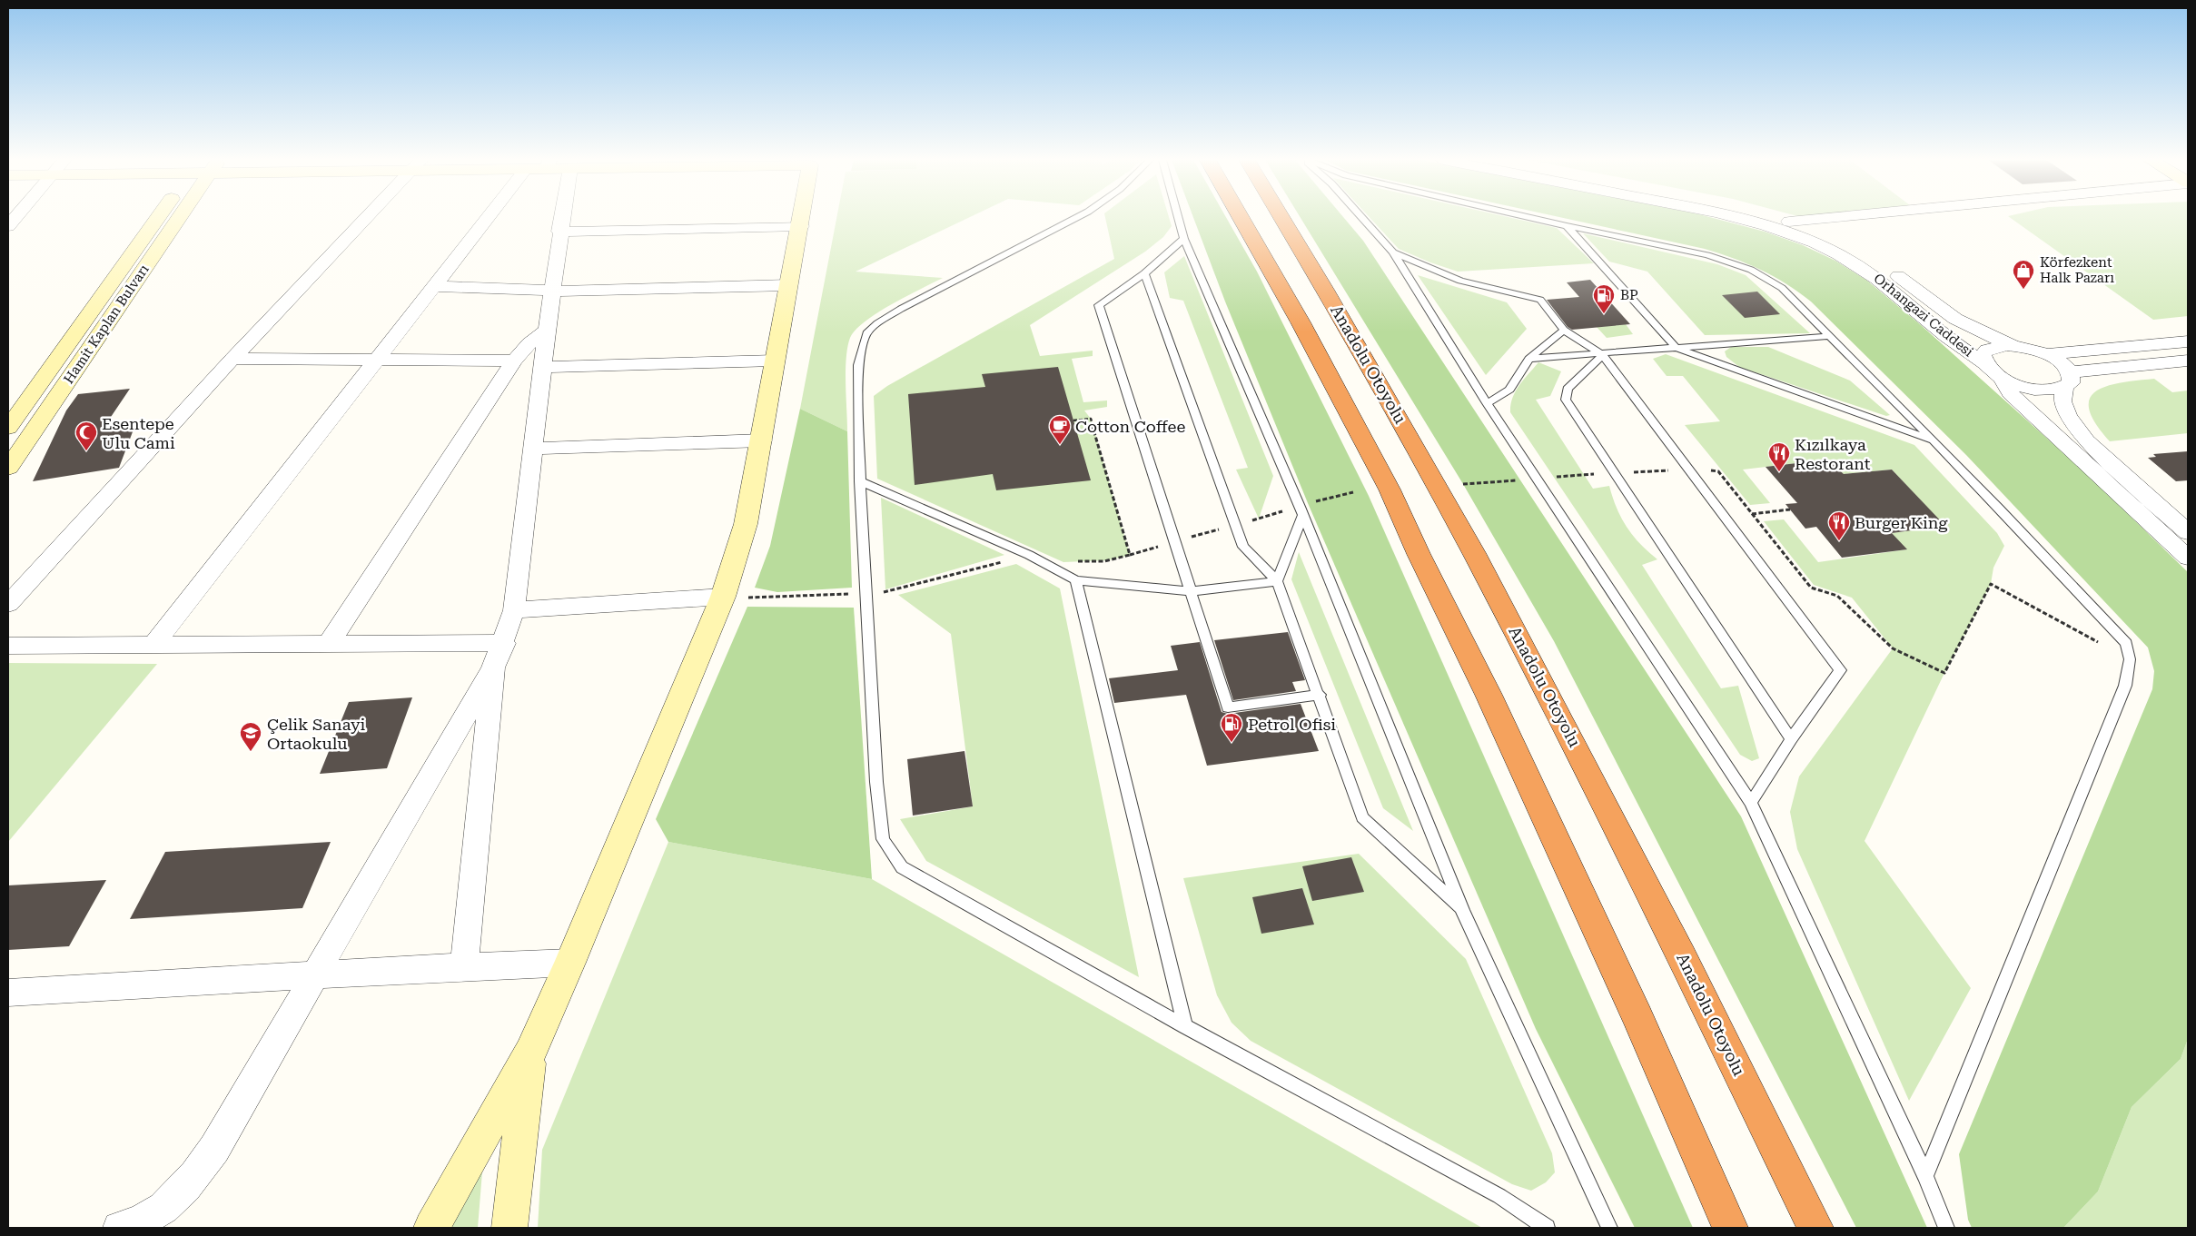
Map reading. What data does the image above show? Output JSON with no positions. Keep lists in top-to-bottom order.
{
  "streets": {
    "highway": ["Anadolu Otoyolu"],
    "street": ["Orhangazi Caddesi", "Hamit Kaplan Bulvarı"]
  },
  "places": {
    "shop": ["Körfezkent Halk Pazarı"],
    "fuel station": ["BP", "Petrol Ofisi"],
    "cafe": ["Cotton Coffee"],
    "mosque": ["Esentepe Ulu Cami"],
    "restaurant": ["Kızılkaya Restorant", "Burger King"],
    "school or university": ["Çelik Sanayi Ortaokulu"]
  }
}
